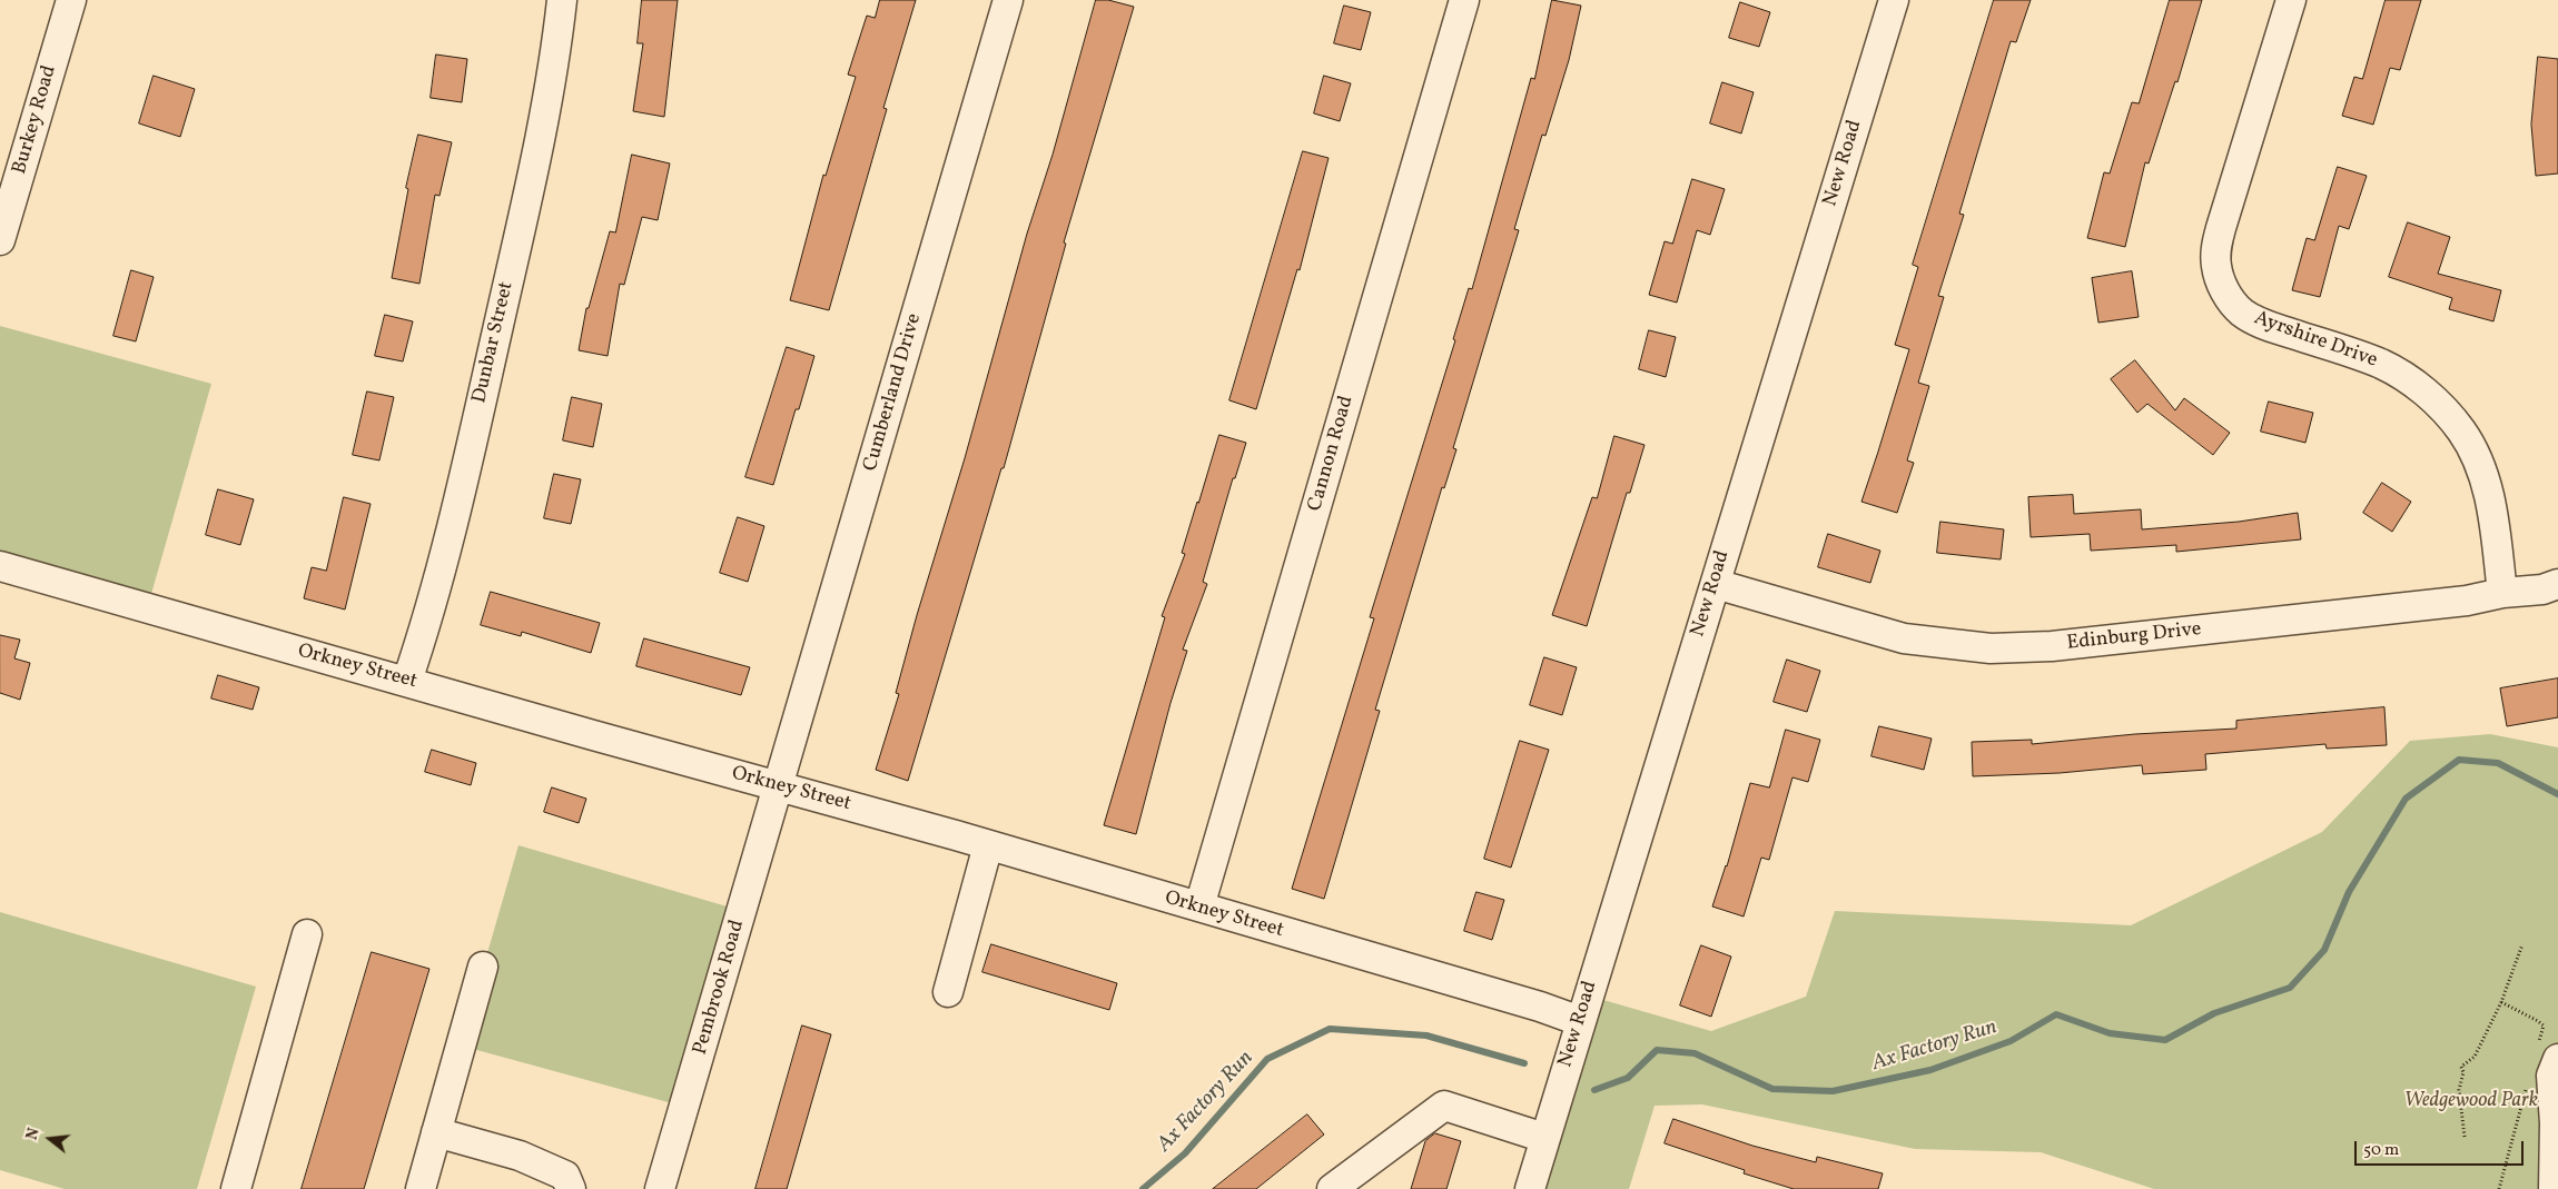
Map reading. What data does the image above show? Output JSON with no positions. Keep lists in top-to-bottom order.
{
  "streets": {
    "street": [
      "Burkey Road",
      "New Road",
      "Ayrshire Drive",
      "Dunbar Street",
      "Cumberland Drive",
      "Cannon Road",
      "Edinburg Drive",
      "Orkney Street",
      "Pembrook Road"
    ]
  },
  "crossings": [
    ["New Road", "Edinburg Drive"],
    ["New Road", "Orkney Street"],
    ["Ayrshire Drive", "Edinburg Drive"],
    ["Dunbar Street", "Orkney Street"],
    ["Cumberland Drive", "Orkney Street"],
    ["Cumberland Drive", "Pembrook Road"],
    ["Cannon Road", "Orkney Street"],
    ["Orkney Street", "Pembrook Road"]
  ],
  "water": ["Ax Factory Run"],
  "parks": ["Wedgewood Park"],
  "scale_bar": "50 m",
  "north": "left"
}
